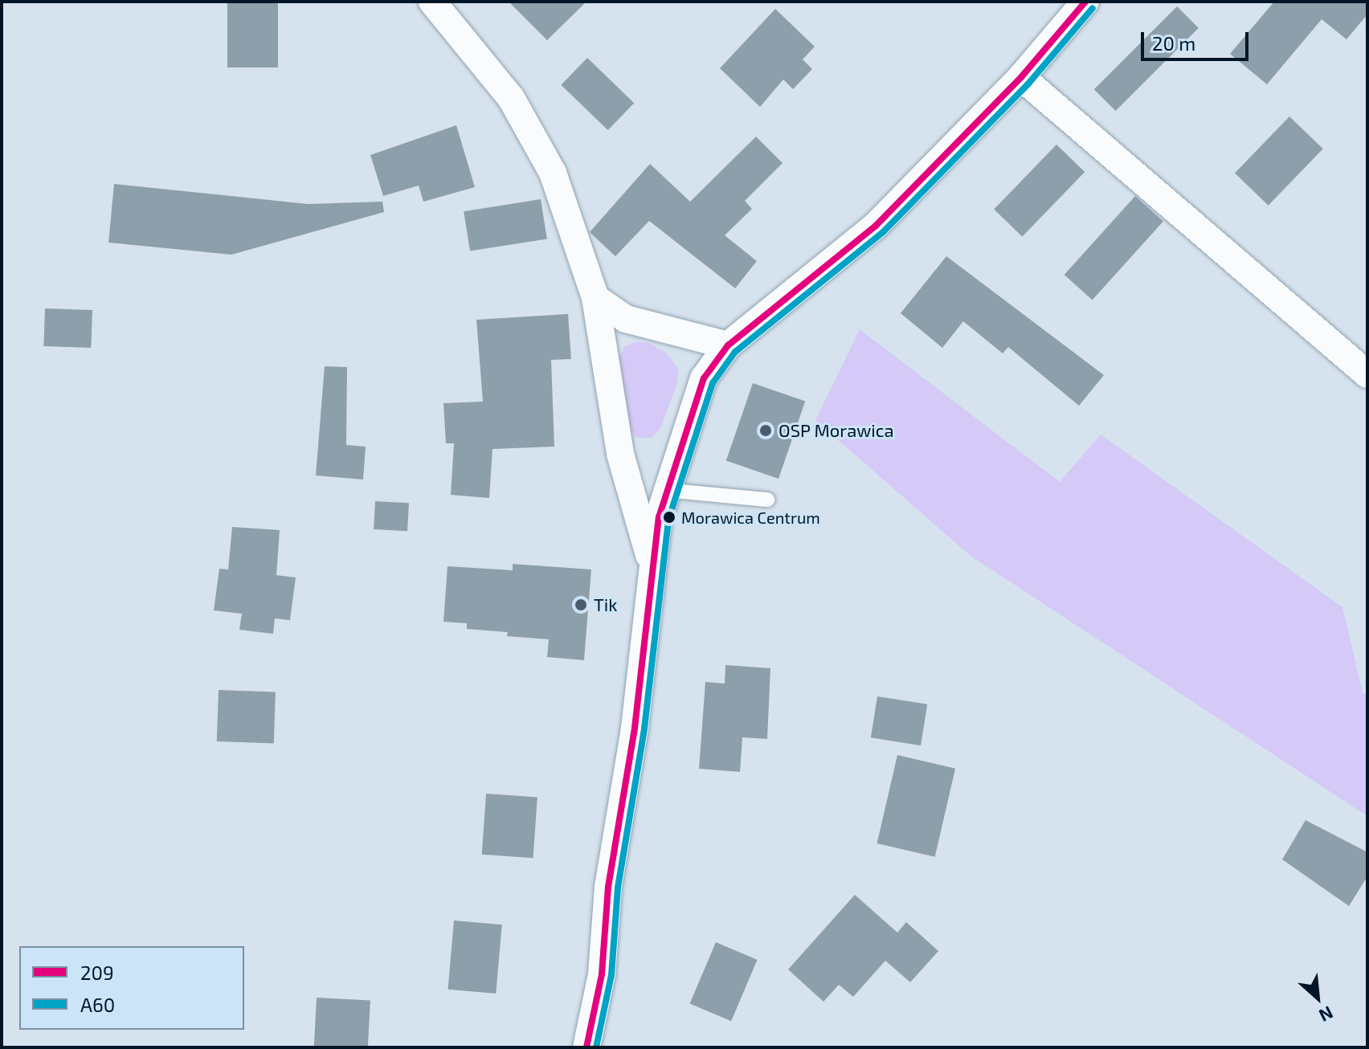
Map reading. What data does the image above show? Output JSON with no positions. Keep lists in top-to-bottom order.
{
  "places": ["OSP Morawica", "Morawica Centrum", "Tik"],
  "lines": ["transit line 209", "transit line A60"],
  "legend": ["209", "A60"],
  "scale_bar": "20 m",
  "north": "bottom right"
}
